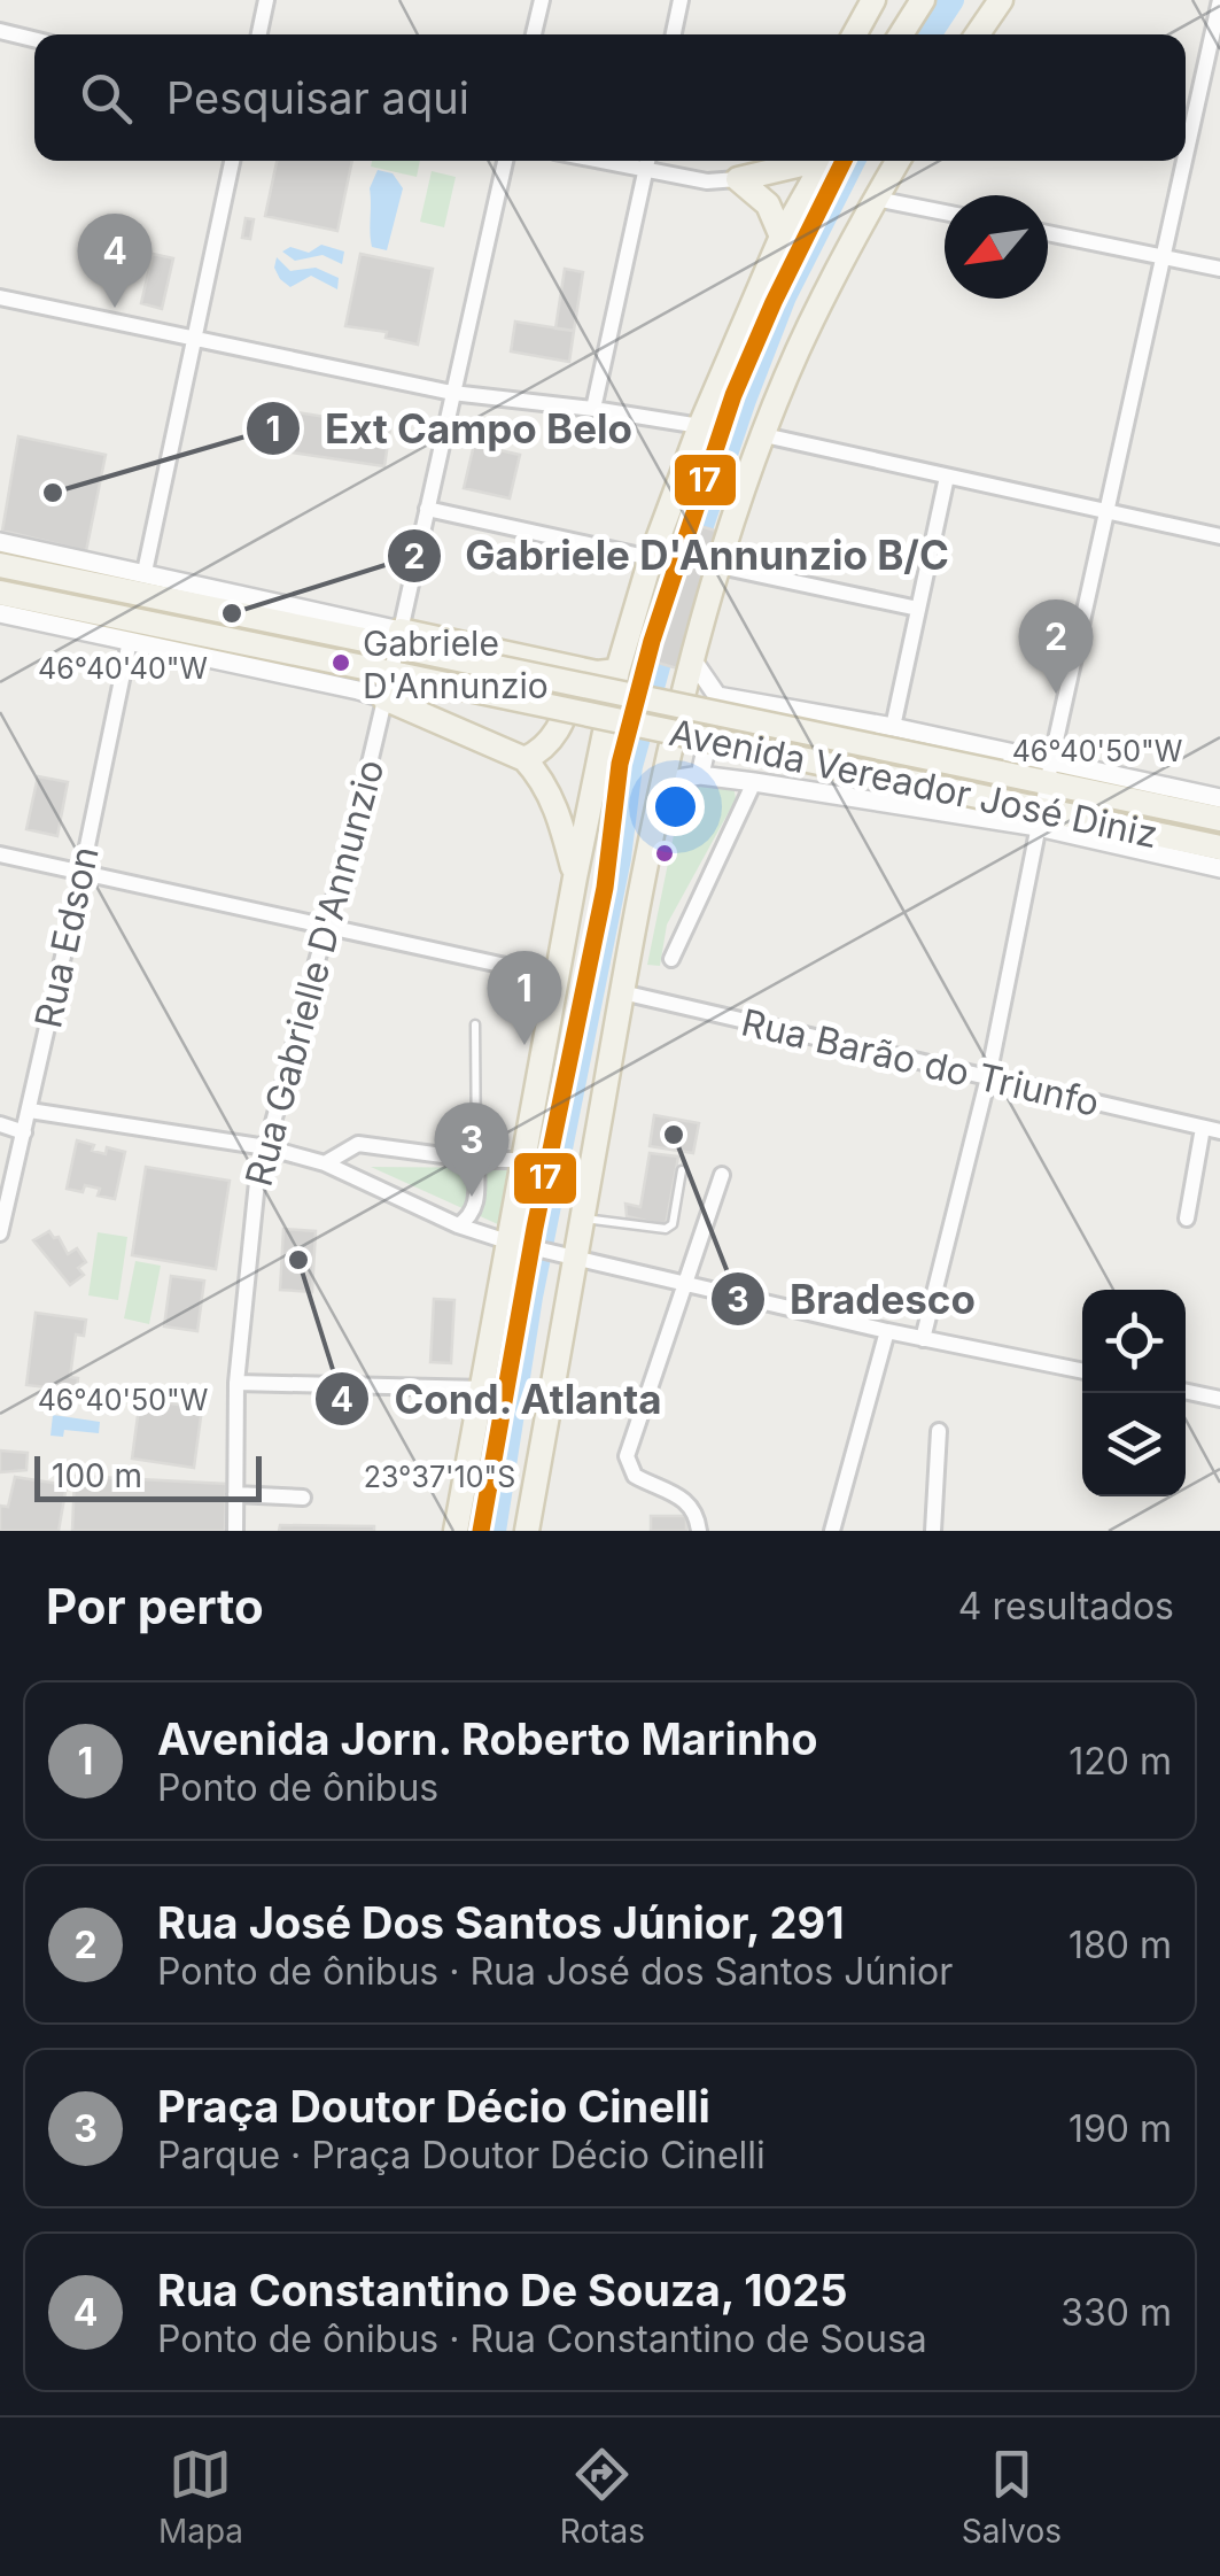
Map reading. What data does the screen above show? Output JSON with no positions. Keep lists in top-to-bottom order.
{
  "streets": {
    "main road": ["Avenida Vereador José Diniz"],
    "street": ["Rua Edson", "Rua Gabrielle D'Annunzio", "Rua Barão do Triunfo"]
  },
  "crossings": [
    ["Avenida Vereador José Diniz", "Rua Gabrielle D'Annunzio"]
  ],
  "places": [
    "Ext Campo Belo",
    "Gabriele D'Annunzio B/C",
    "Gabriele D'Annunzio",
    "Bradesco",
    "Cond. Atlanta"
  ],
  "lines": ["transit line 17"],
  "scale_bar": "100 m",
  "north": "bottom left",
  "page": {
    "search": "Pesquisar aqui",
    "pins": [
      "4",
      "2",
      "1",
      "3"
    ],
    "scale": "100 m",
    "heading": ["Por perto", "4 resultados"],
    "list": [
      {
        "mark": "1",
        "name": "Avenida Jorn. Roberto Marinho",
        "note": "Ponto de ônibus",
        "value": "120 m"
      },
      {
        "mark": "2",
        "name": "Rua José Dos Santos Júnior, 291",
        "note": "Ponto de ônibus · Rua José dos Santos Júnior",
        "value": "180 m"
      },
      {
        "mark": "3",
        "name": "Praça Doutor Décio Cinelli",
        "note": "Parque · Praça Doutor Décio Cinelli",
        "value": "190 m"
      },
      {
        "mark": "4",
        "name": "Rua Constantino De Souza, 1025",
        "note": "Ponto de ônibus · Rua Constantino de Sousa",
        "value": "330 m"
      }
    ],
    "nav": ["Mapa", "Rotas", "Salvos"]
  },
  "coordinates": ["46°40'40\"W", "46°40'50\"W", "23°37'10\"S"]
}
